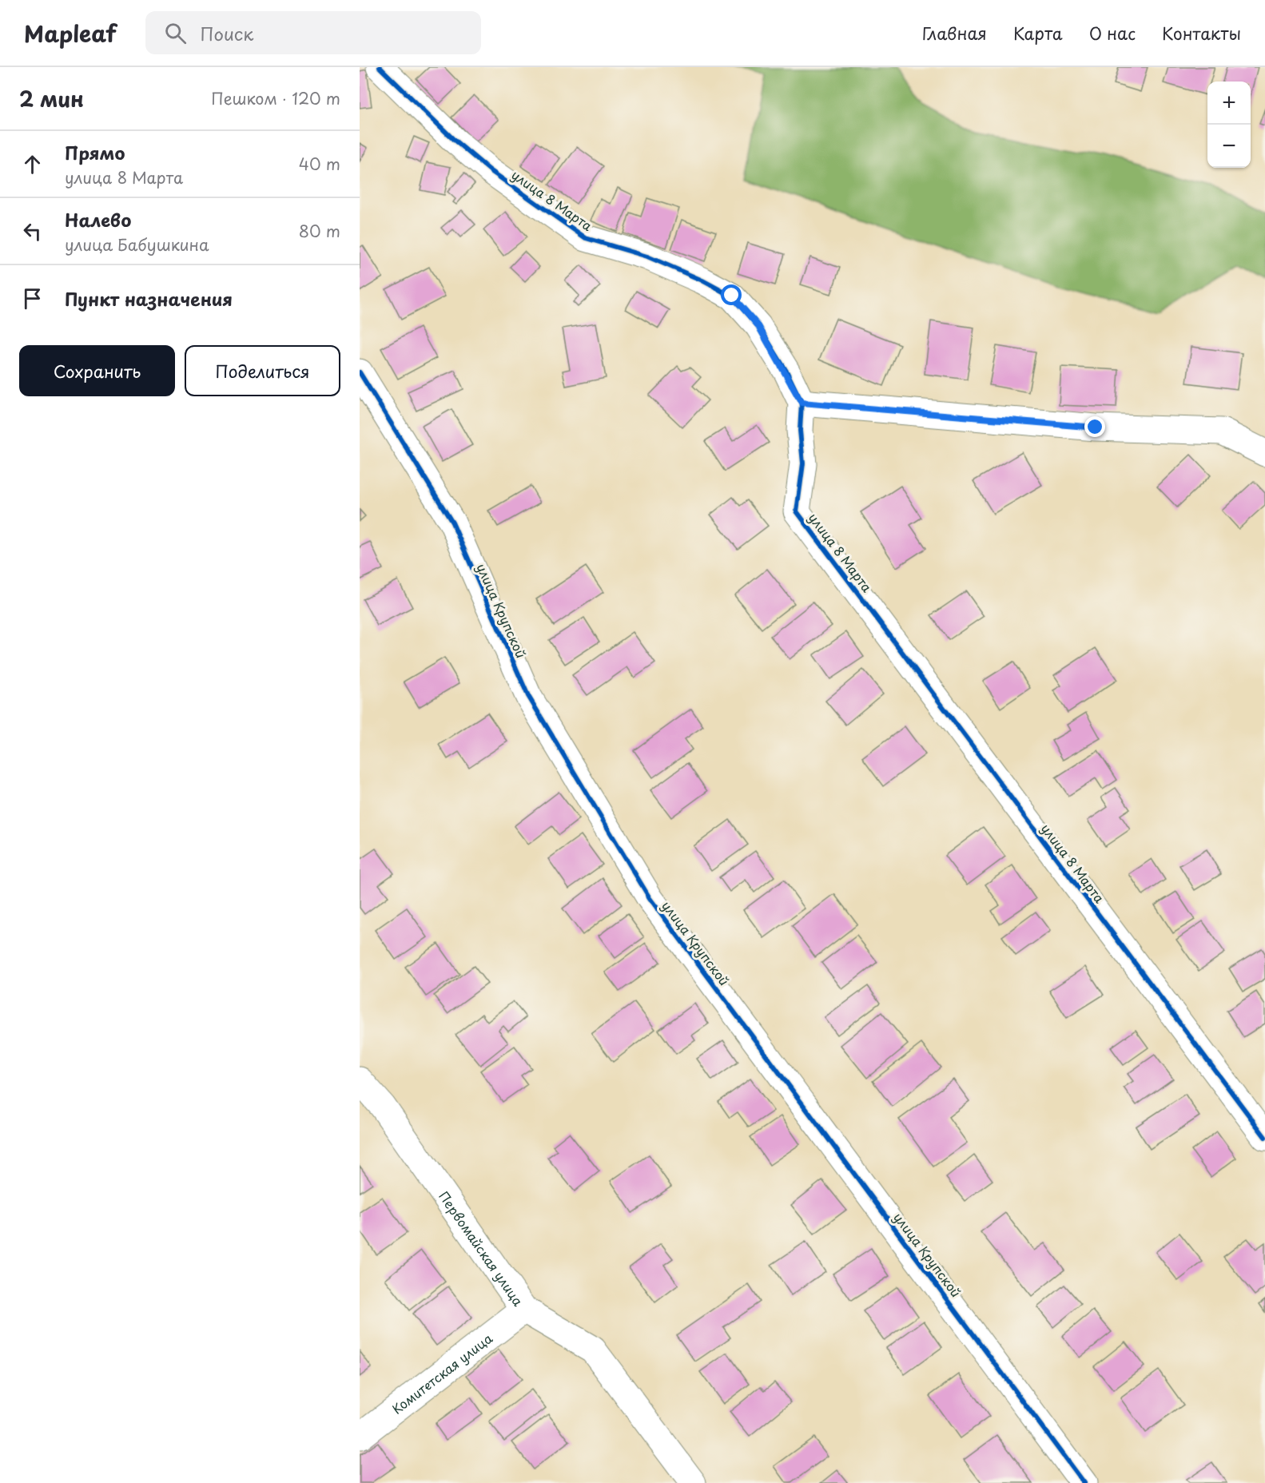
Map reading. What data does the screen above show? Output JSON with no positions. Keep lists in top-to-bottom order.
{
  "streets": {
    "street": [
      "улица 8 Марта",
      "улица Крупской",
      "Первомайская улица",
      "Комитетская улица"
    ]
  },
  "crossings": [
    ["Первомайская улица", "Комитетская улица"]
  ],
  "page": {
    "header": "Mapleaf",
    "search": "Поиск",
    "nav": [
      "Главная",
      "Карта",
      "О нас",
      "Контакты"
    ],
    "heading": ["2 мин", "Пешком · 120 m"],
    "map_buttons": ["+", "−"],
    "list": [
      ["Прямо", "улица 8 Марта", "40 m"],
      ["Налево", "улица Бабушкина", "80 m"],
      "Пункт назначения"
    ],
    "buttons": ["Сохранить", "Поделиться"]
  }
}
